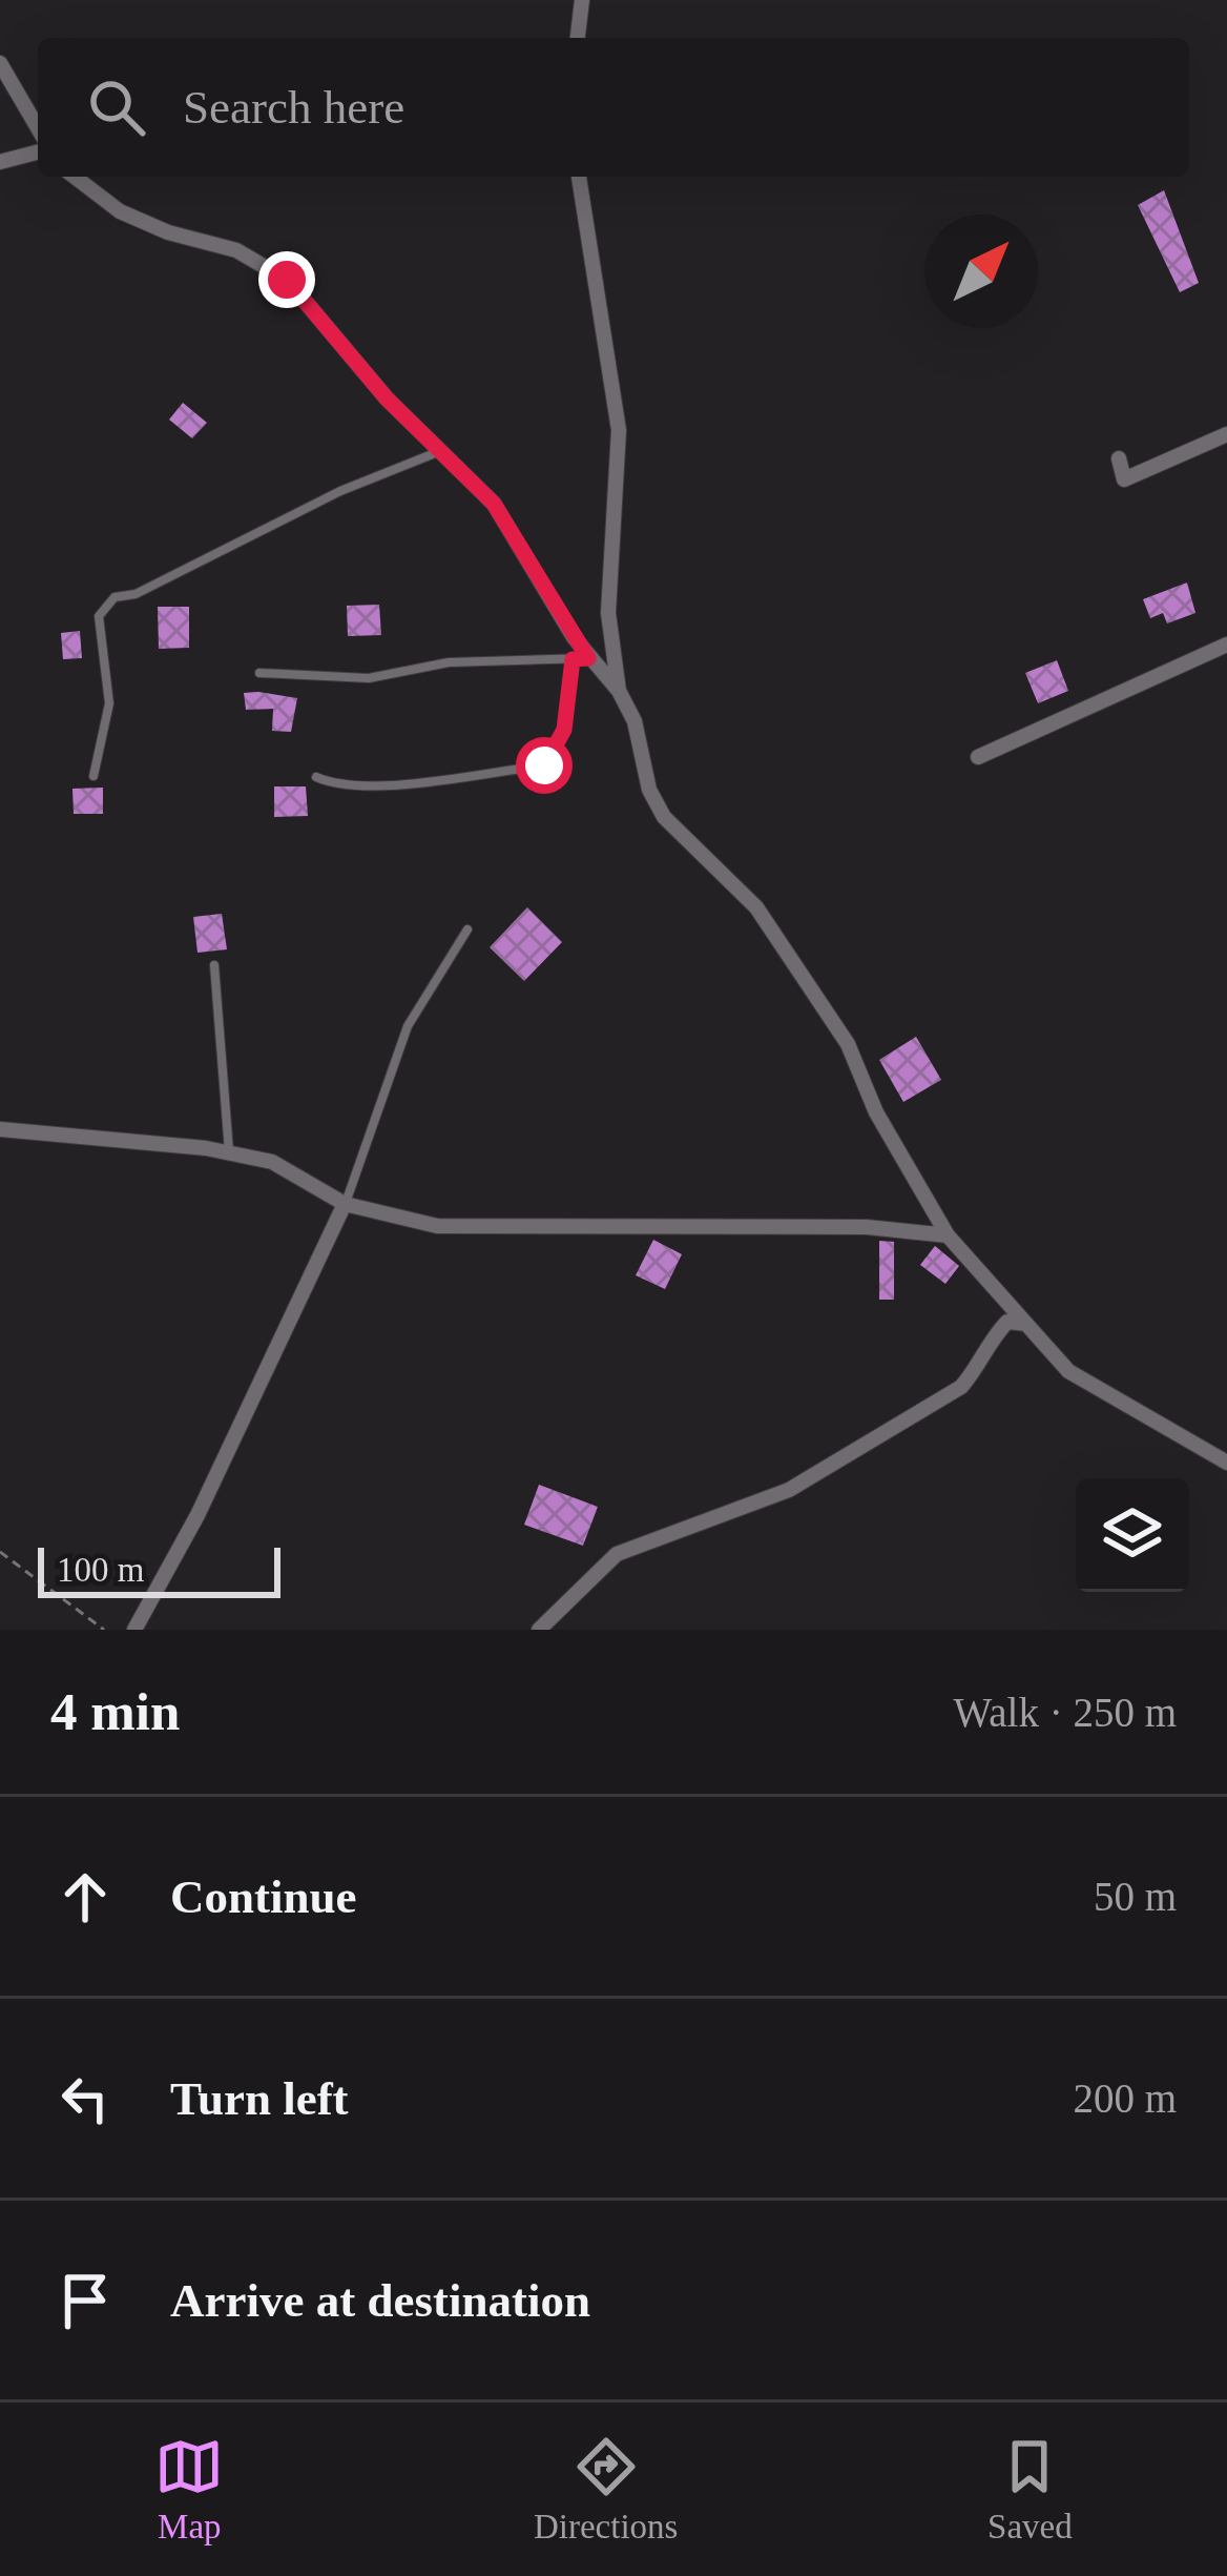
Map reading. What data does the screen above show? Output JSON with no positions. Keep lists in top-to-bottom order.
{
  "scale_bar": "100 m",
  "north": "top right",
  "page": {
    "search": "Search here",
    "scale": "100 m",
    "heading": ["4 min", "Walk · 250 m"],
    "list": [
      ["Continue", "50 m"],
      ["Turn left", "200 m"],
      "Arrive at destination"
    ],
    "nav": ["Map", "Directions", "Saved"]
  }
}
